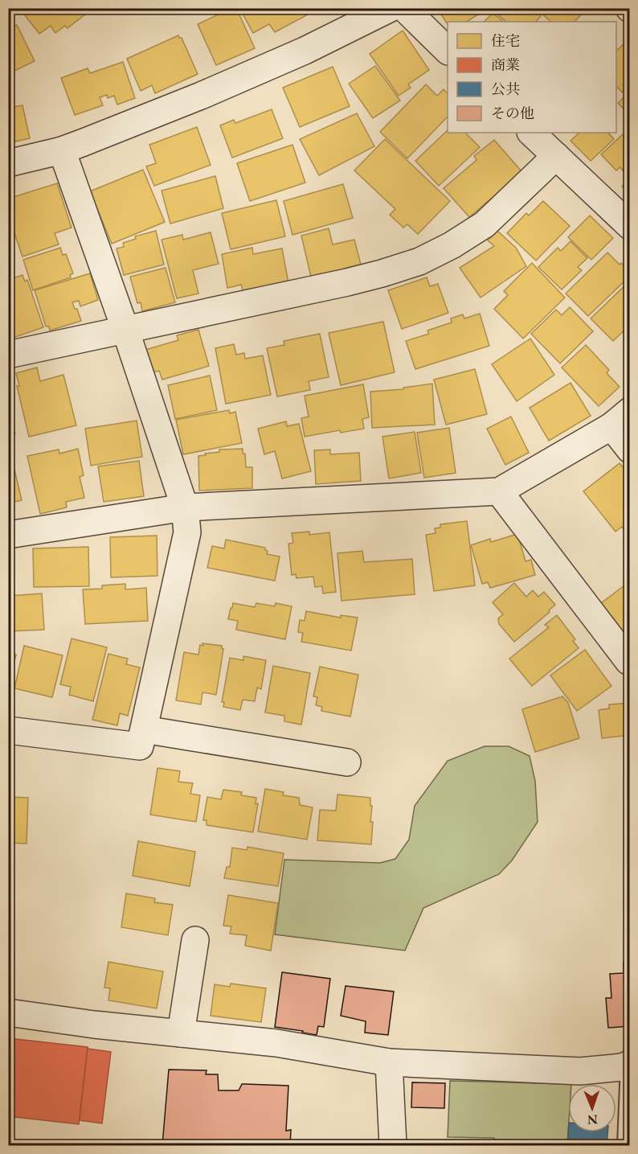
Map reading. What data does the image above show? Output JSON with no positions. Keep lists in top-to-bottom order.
{
  "legend": [
    "住宅",
    "商業",
    "公共",
    "その他"
  ],
  "north": "bottom"
}
